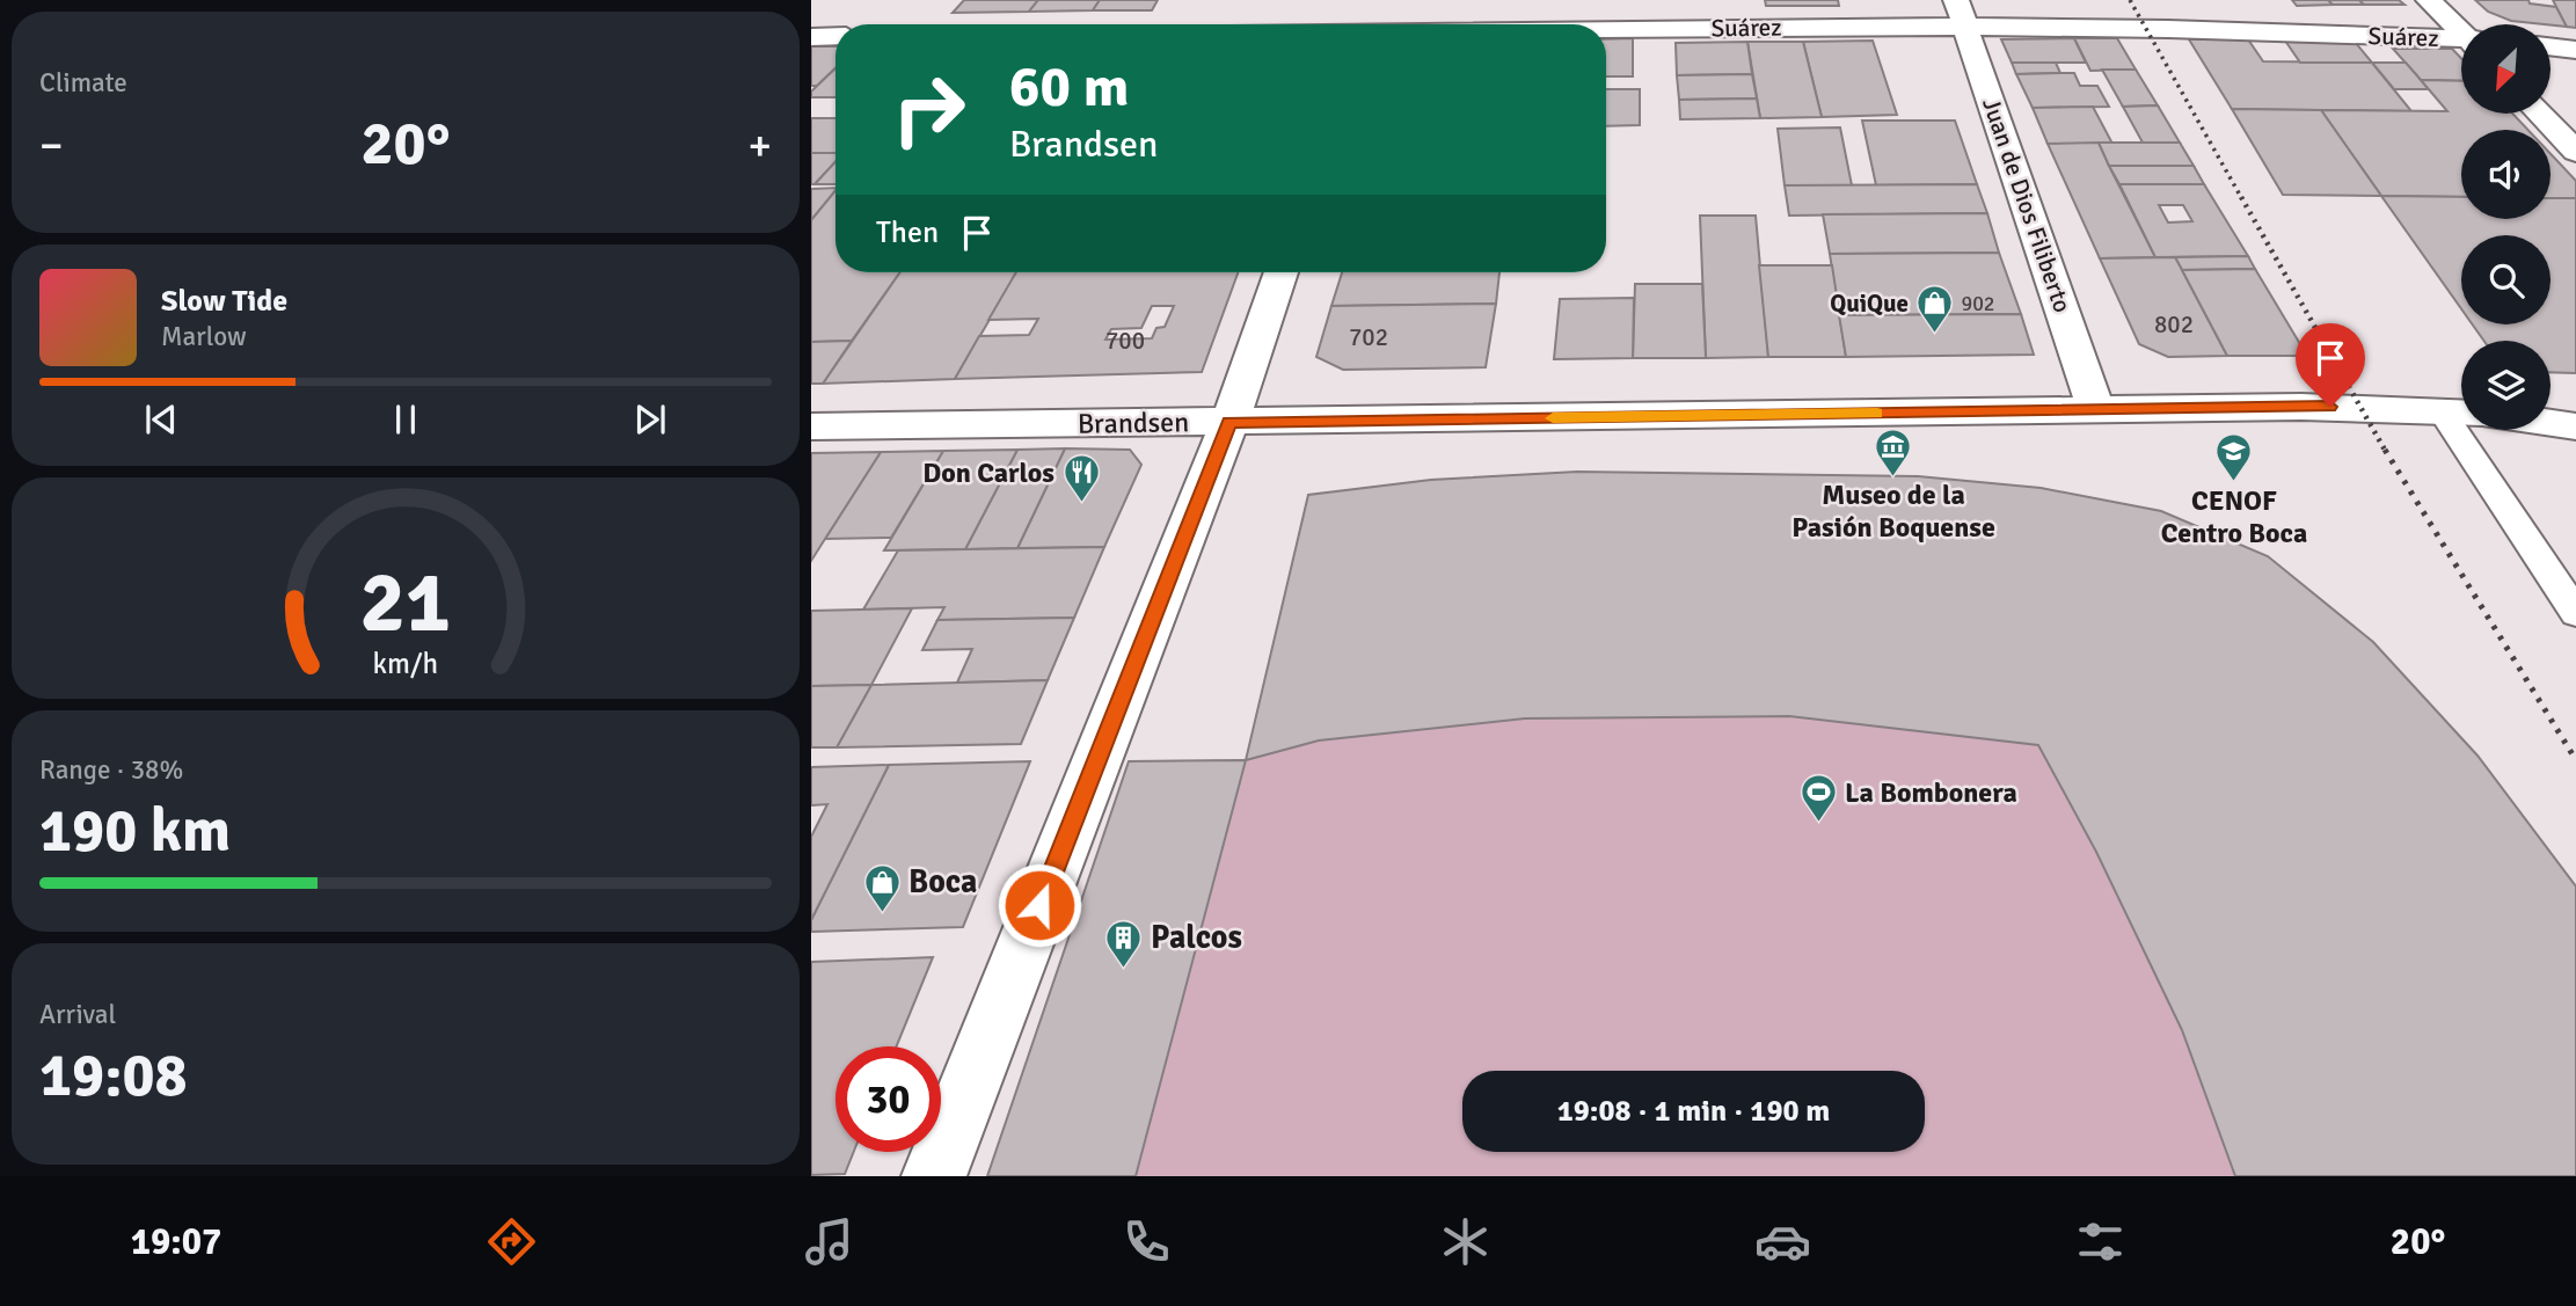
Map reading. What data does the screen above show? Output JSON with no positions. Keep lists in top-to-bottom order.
{
  "streets": {
    "street": ["Suárez", "Juan de Dios Filiberto", "Brandsen"]
  },
  "crossings": [
    ["Suárez", "Juan de Dios Filiberto"],
    ["Juan de Dios Filiberto", "Brandsen"]
  ],
  "places": {
    "shop": ["QuiQue", "Boca"],
    "museum": ["Museo de la Pasión Boquense"],
    "school or university": ["CENOF Centro Boca"],
    "restaurant": ["Don Carlos"],
    "sports": ["La Bombonera"],
    "building": ["Palcos"]
  },
  "house_numbers": [
    "902",
    "802",
    "702",
    "700"
  ],
  "north": "bottom left",
  "page": {
    "tile": [
      "Climate",
      ["Range · 38%", "190 km"],
      ["Arrival", "19:08"]
    ],
    "turn": ["60 m", "Brandsen"],
    "heat": ["−", "20°", "+"],
    "then": "Then",
    "song": ["Slow Tide", "Marlow"],
    "limit": "30",
    "trip": "19:08 · 1 min · 190 m",
    "tabs": ["19:07", "20°"],
    "gauge": ["21", "km/h"]
  }
}
